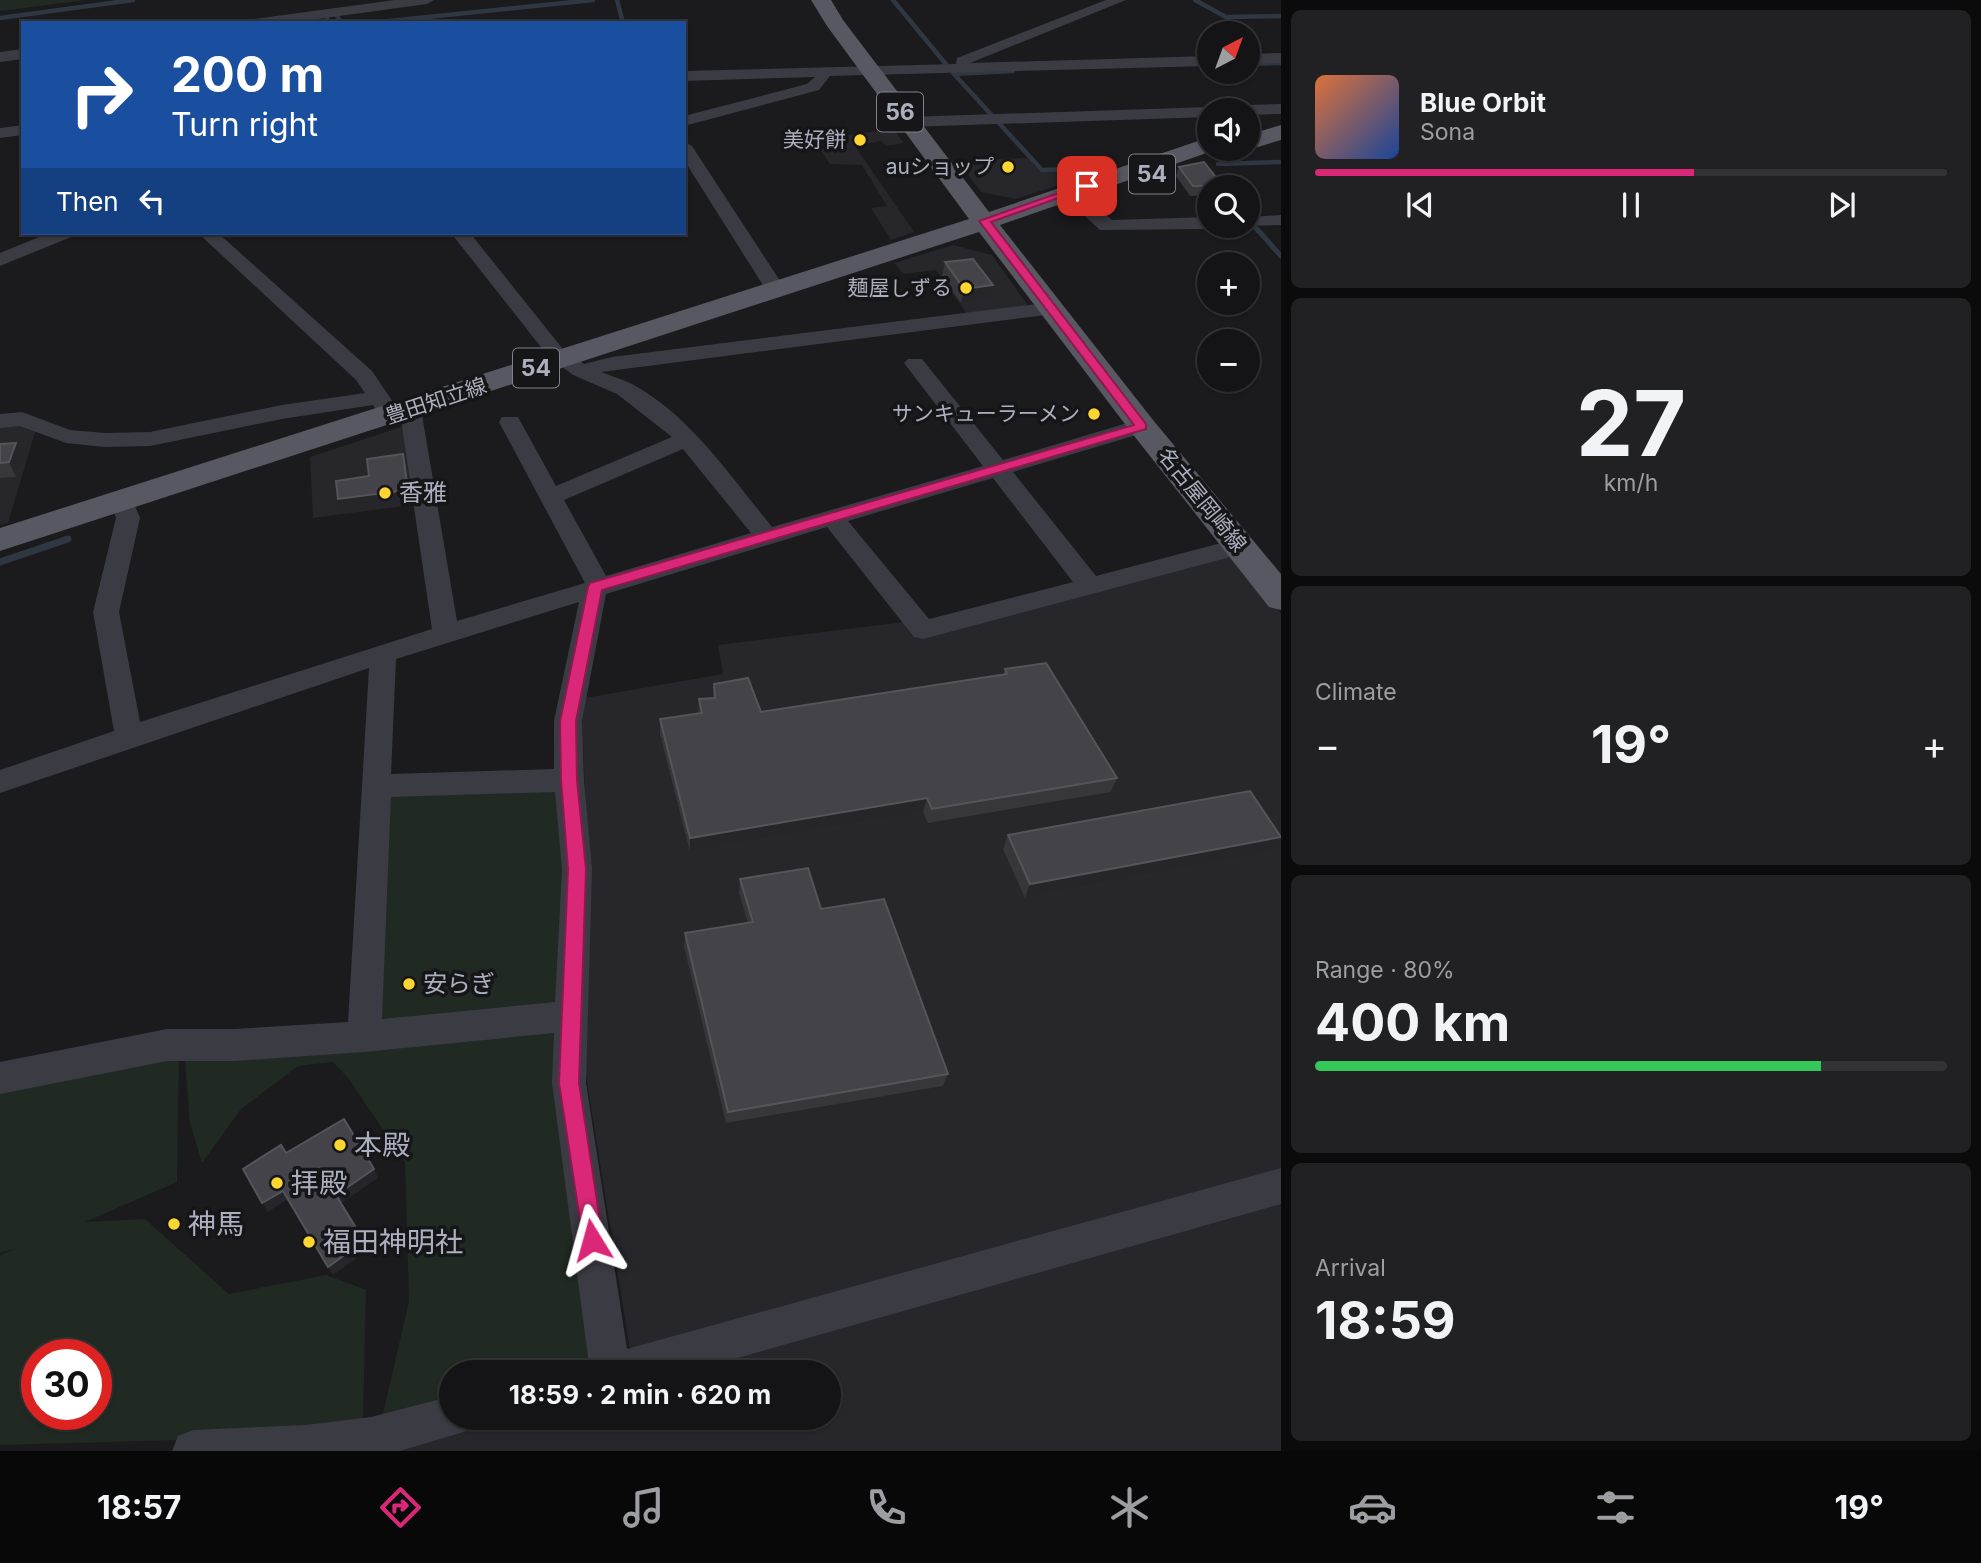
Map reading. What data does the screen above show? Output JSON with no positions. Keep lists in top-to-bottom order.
{
  "streets": {
    "main road": [
      "56",
      "54",
      "豊田知立線",
      "名古屋岡崎線"
    ]
  },
  "crossings": [
    ["豊田知立線", "名古屋岡崎線"]
  ],
  "places": [
    "美好餅",
    "auショップ",
    "麺屋しずる",
    "サンキューラーメン",
    "香雅",
    "安らぎ",
    "本殿",
    "拝殿",
    "神馬",
    "福田神明社"
  ],
  "north": "top right",
  "page": {
    "map_buttons": ["+", "−"],
    "turn": ["200 m", "Turn right"],
    "song": ["Blue Orbit", "Sona"],
    "then": "Then",
    "tile": [
      ["27", "km/h"],
      "Climate",
      ["Range · 80%", "400 km"],
      ["Arrival", "18:59"]
    ],
    "heat": ["−", "19°", "+"],
    "limit": "30",
    "trip": "18:59 · 2 min · 620 m",
    "tabs": ["18:57", "19°"]
  }
}
